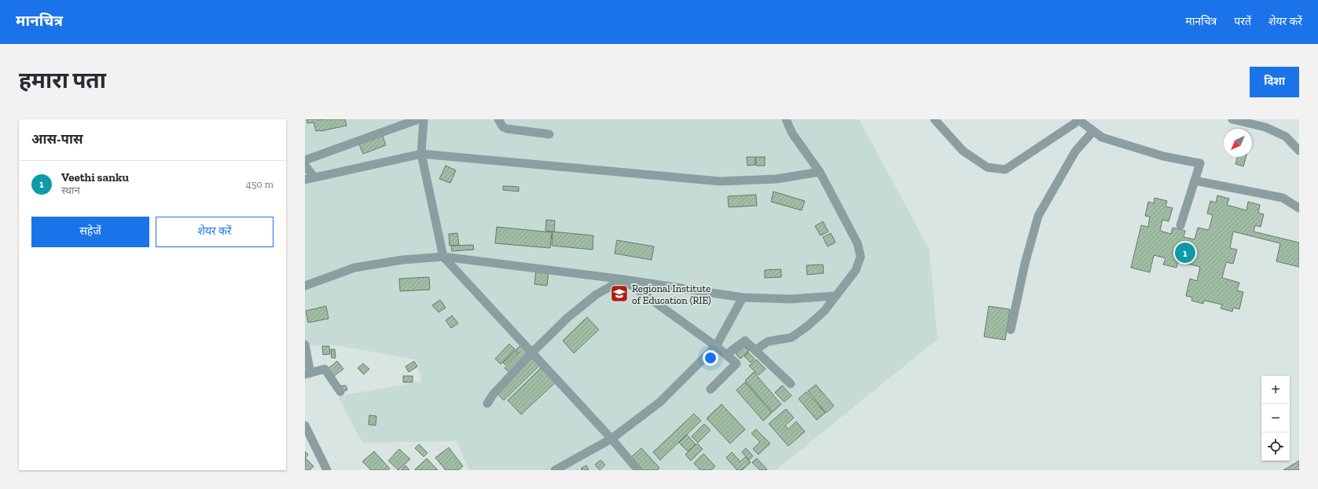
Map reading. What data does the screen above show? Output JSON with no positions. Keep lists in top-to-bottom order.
{
  "places": {
    "school or university": ["Regional Institute of Education (RIE)"]
  },
  "north": "bottom left",
  "page": {
    "header": "मानचित्र",
    "nav": ["मानचित्र", "परतें", "शेयर करें"],
    "buttons": [
      "दिशा",
      ["सहेजें", "शेयर करें"]
    ],
    "title": "हमारा पता",
    "heading": "आस-पास",
    "list": [
      {
        "mark": "1",
        "name": "Veethi sanku",
        "note": "स्थान",
        "value": "450 m"
      }
    ],
    "pins": "1",
    "map_buttons": ["+", "−"]
  }
}
